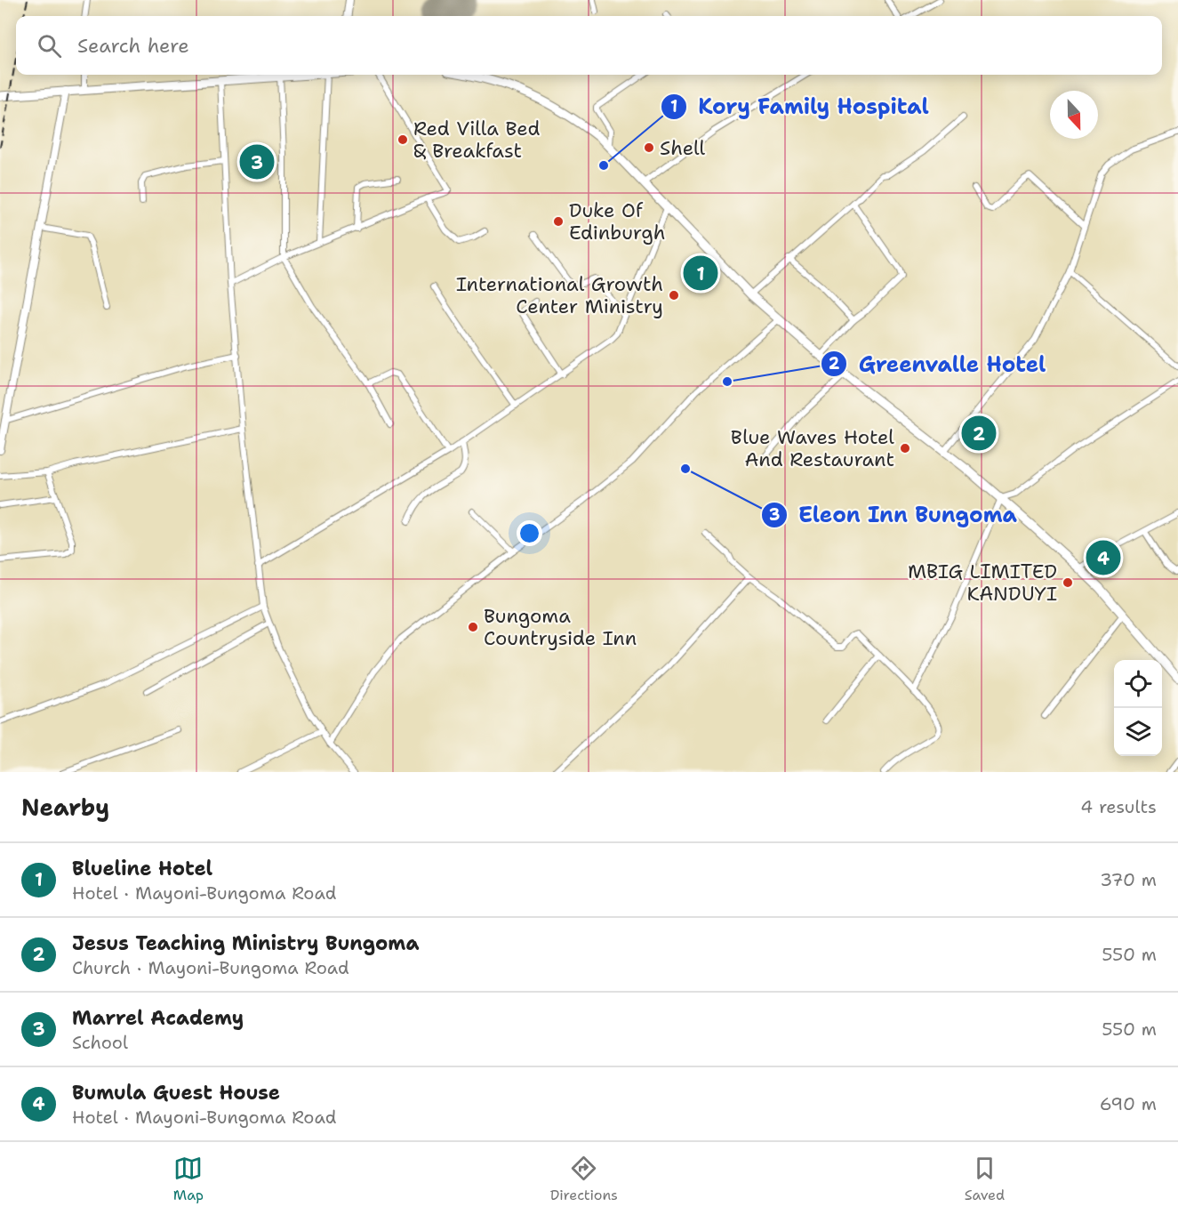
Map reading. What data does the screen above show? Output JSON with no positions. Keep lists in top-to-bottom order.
{
  "places": [
    "Red Villa Bed & Breakfast",
    "Shell",
    "Kory Family Hospital",
    "Duke Of Edinburgh",
    "International Growth Center Ministry",
    "Greenvalle Hotel",
    "Blue Waves Hotel And Restaurant",
    "Eleon Inn Bungoma",
    "MBIG LIMITED KANDUYI",
    "Bungoma Countryside Inn"
  ],
  "north": "bottom",
  "page": {
    "search": "Search here",
    "pins": [
      "3",
      "1",
      "2",
      "4"
    ],
    "heading": ["Nearby", "4 results"],
    "list": [
      {
        "mark": "1",
        "name": "Blueline Hotel",
        "note": "Hotel · Mayoni-Bungoma Road",
        "value": "370 m"
      },
      {
        "mark": "2",
        "name": "Jesus Teaching Ministry Bungoma",
        "note": "Church · Mayoni-Bungoma Road",
        "value": "550 m"
      },
      {
        "mark": "3",
        "name": "Marrel Academy",
        "note": "School",
        "value": "550 m"
      },
      {
        "mark": "4",
        "name": "Bumula Guest House",
        "note": "Hotel · Mayoni-Bungoma Road",
        "value": "690 m"
      }
    ],
    "nav": ["Map", "Directions", "Saved"]
  }
}
